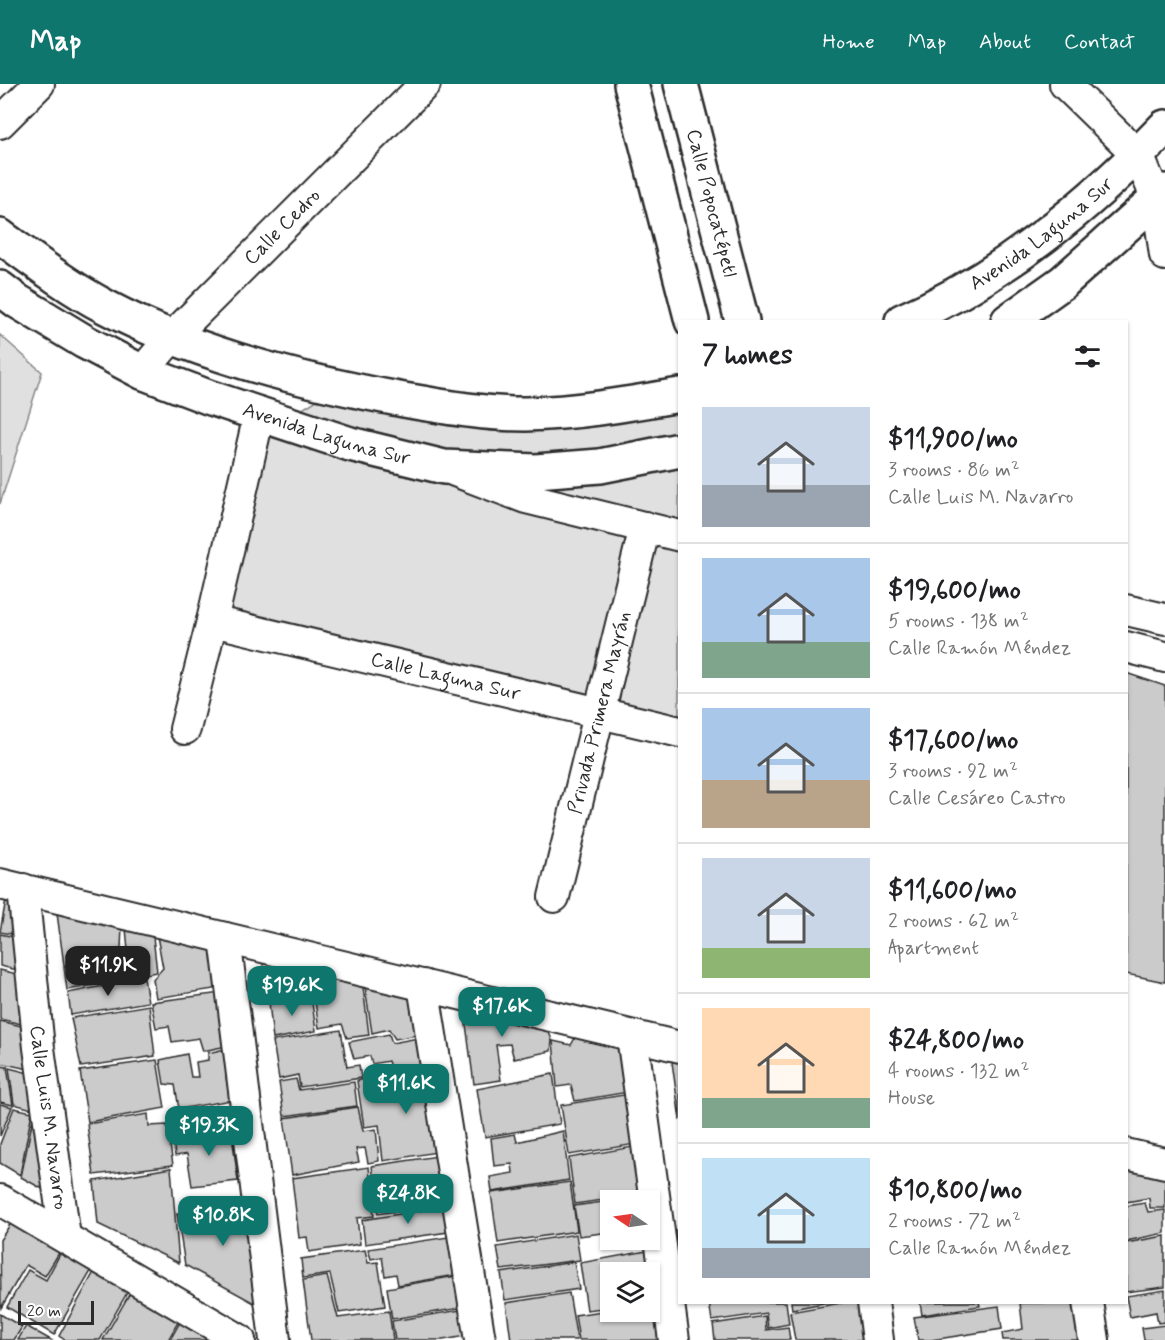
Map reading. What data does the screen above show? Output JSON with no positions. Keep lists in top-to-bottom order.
{
  "streets": {
    "street": [
      "Calle Popocatépetl",
      "Calle Cedro",
      "Avenida Laguna Sur",
      "Calle Laguna Sur",
      "Privada Primera Mayrán",
      "Calle Luis M. Navarro"
    ]
  },
  "crossings": [
    ["Calle Cedro", "Avenida Laguna Sur"],
    ["Calle Laguna Sur", "Privada Primera Mayrán"]
  ],
  "scale_bar": "20 m",
  "north": "left",
  "page": {
    "header": "Map",
    "nav": [
      "Home",
      "Map",
      "About",
      "Contact"
    ],
    "heading": "7 homes",
    "list": [
      {
        "name": "$11,900/mo",
        "note": "3 rooms · 86 m² · Calle Luis M. Navarro"
      },
      {
        "name": "$19,600/mo",
        "note": "5 rooms · 138 m² · Calle Ramón Méndez"
      },
      {
        "name": "$17,600/mo",
        "note": "3 rooms · 92 m² · Calle Cesáreo Castro"
      },
      {
        "name": "$11,600/mo",
        "note": "2 rooms · 62 m² · Apartment"
      },
      {
        "name": "$24,800/mo",
        "note": "4 rooms · 132 m² · House"
      },
      {
        "name": "$10,800/mo",
        "note": "2 rooms · 72 m² · Calle Ramón Méndez"
      }
    ],
    "price": [
      "$11.9K",
      "$19.6K",
      "$17.6K",
      "$11.6K",
      "$19.3K",
      "$24.8K",
      "$10.8K"
    ],
    "scale": "20 m"
  }
}
